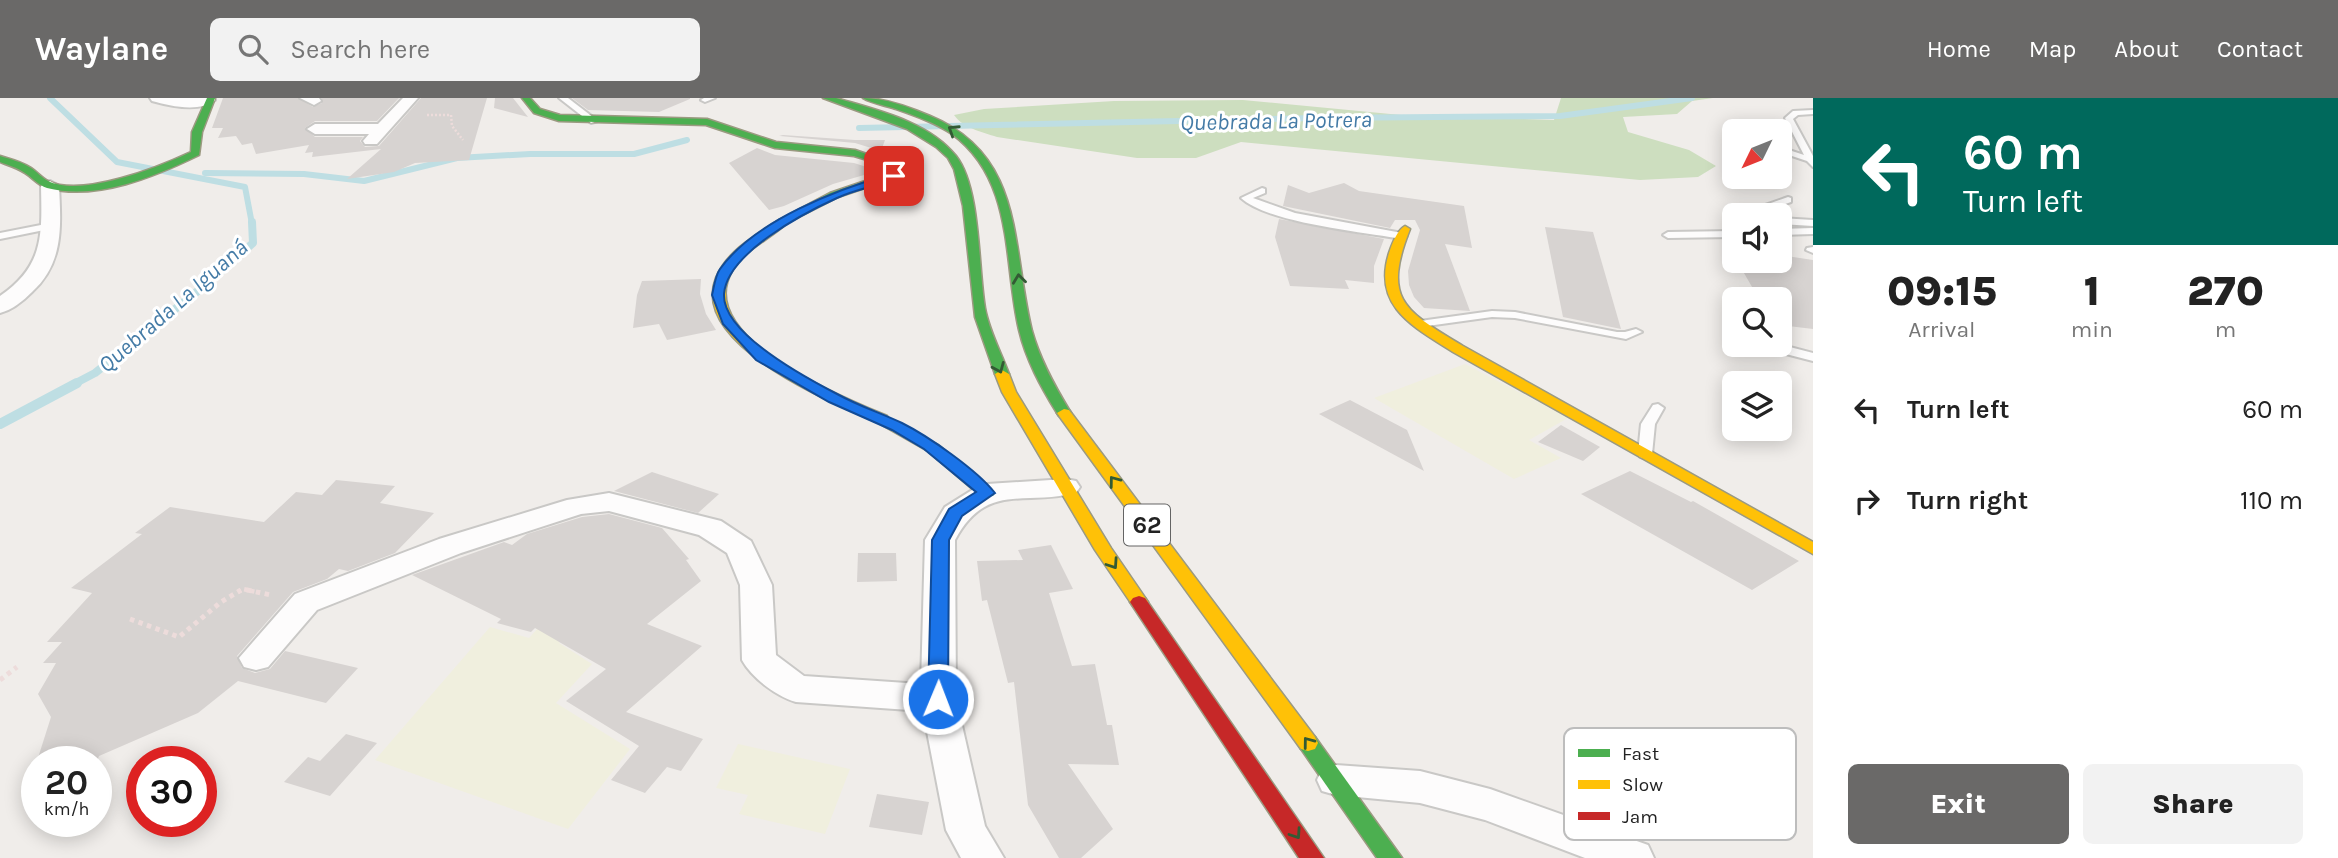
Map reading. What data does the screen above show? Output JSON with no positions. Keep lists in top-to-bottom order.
{
  "streets": {
    "main road": ["62"]
  },
  "water": ["Quebrada La Potrera", "Quebrada La Iguaná"],
  "legend": ["Fast", "Slow", "Jam"],
  "north": "bottom left",
  "page": {
    "header": "Waylane",
    "search": "Search here",
    "nav": [
      "Home",
      "Map",
      "About",
      "Contact"
    ],
    "turn": ["60 m", "Turn left"],
    "eta": [
      "09:15",
      "Arrival",
      "1",
      "min",
      "270",
      "m"
    ],
    "list": [
      {
        "name": "Turn left",
        "value": "60 m"
      },
      {
        "name": "Turn right",
        "value": "110 m"
      }
    ],
    "speed": "20 km/h",
    "limit": "30",
    "buttons": ["Exit", "Share"]
  }
}
